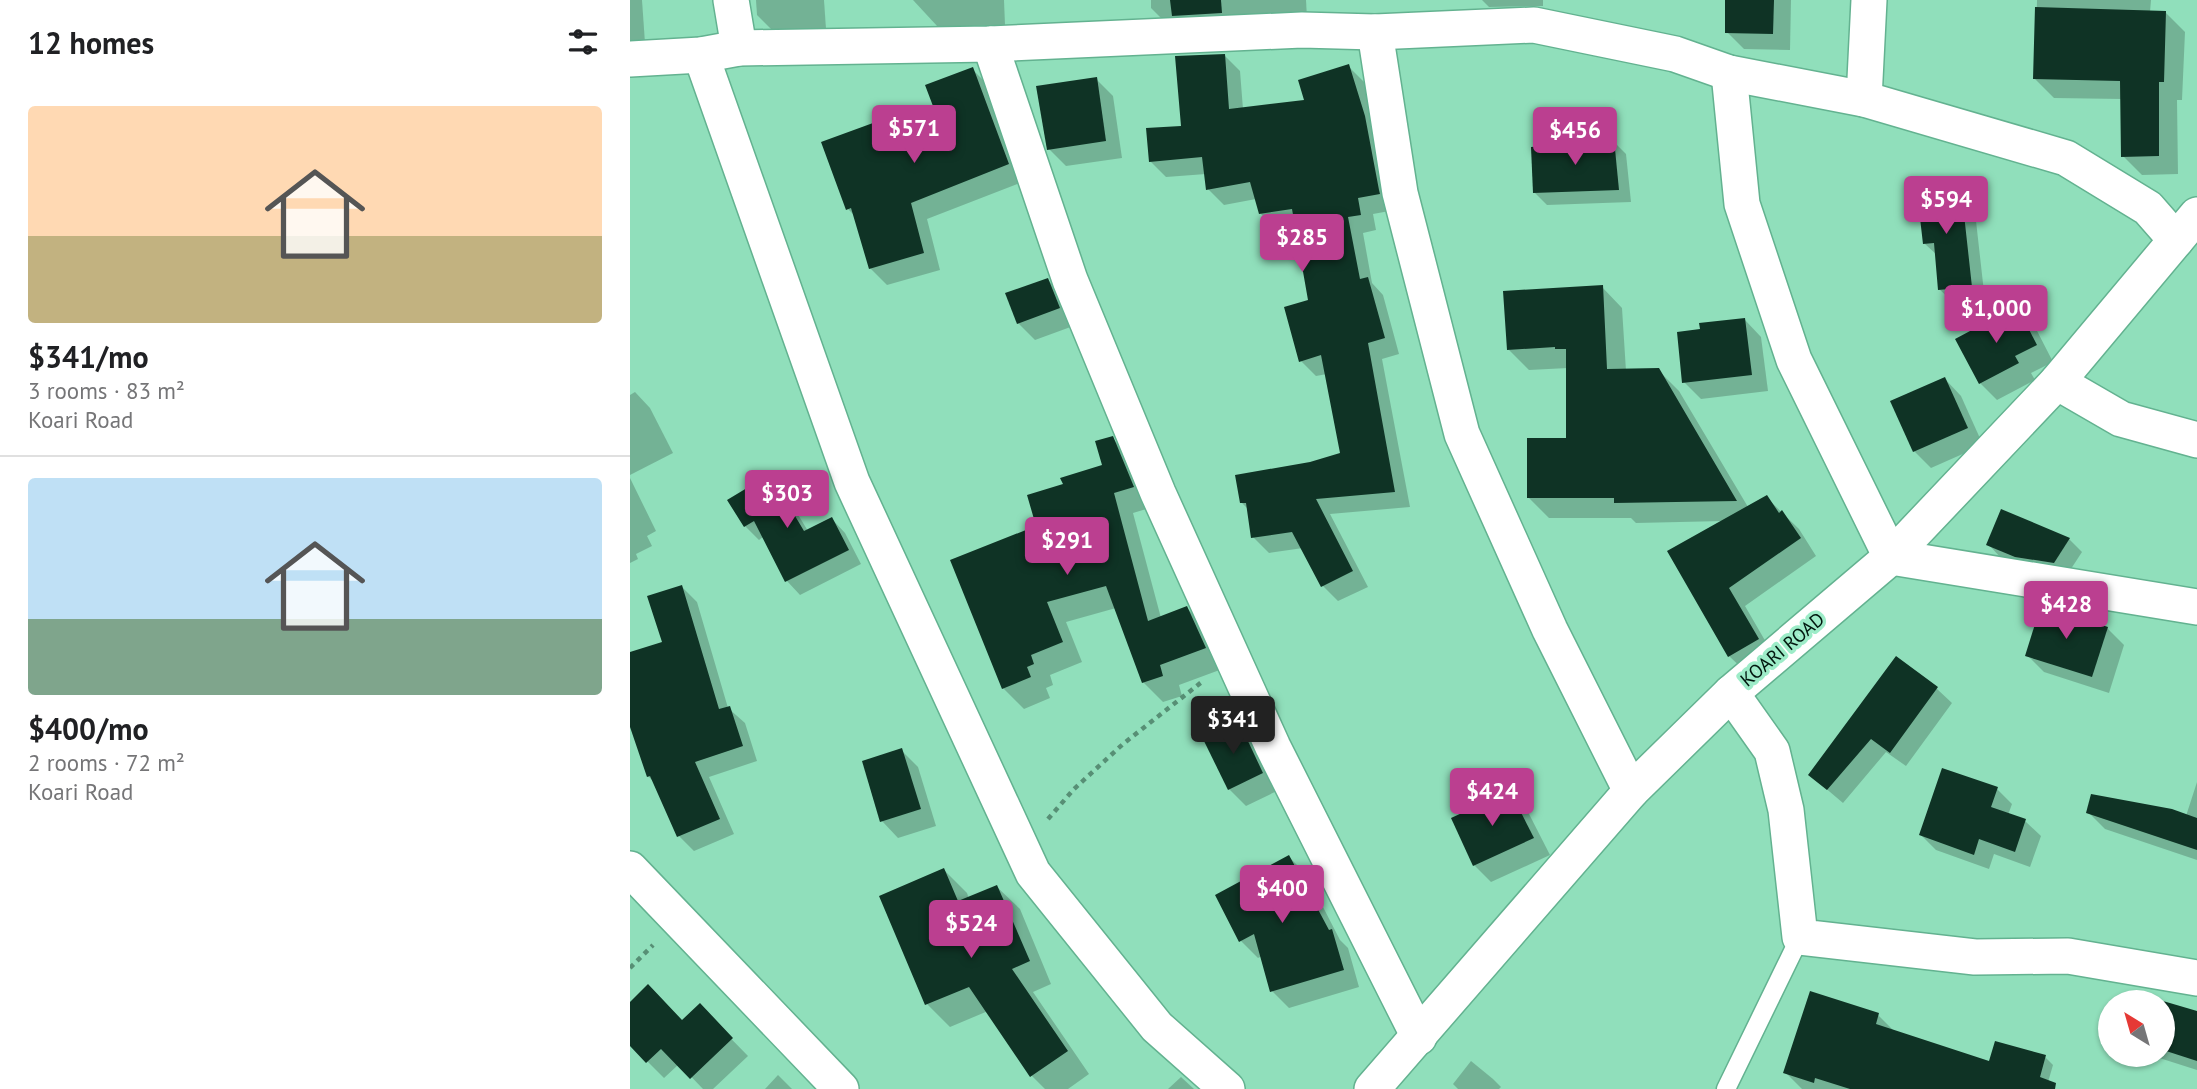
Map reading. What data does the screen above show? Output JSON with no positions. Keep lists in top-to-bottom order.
{
  "streets": {
    "street": ["KOARI ROAD"]
  },
  "north": "top left",
  "page": {
    "heading": "12 homes",
    "list": [
      {
        "name": "$341/mo",
        "note": "3 rooms · 83 m² · Koari Road"
      },
      {
        "name": "$400/mo",
        "note": "2 rooms · 72 m² · Koari Road"
      }
    ],
    "price": [
      "$571",
      "$456",
      "$594",
      "$285",
      "$1,000",
      "$303",
      "$291",
      "$428",
      "$341",
      "$424",
      "$400",
      "$524"
    ]
  }
}
